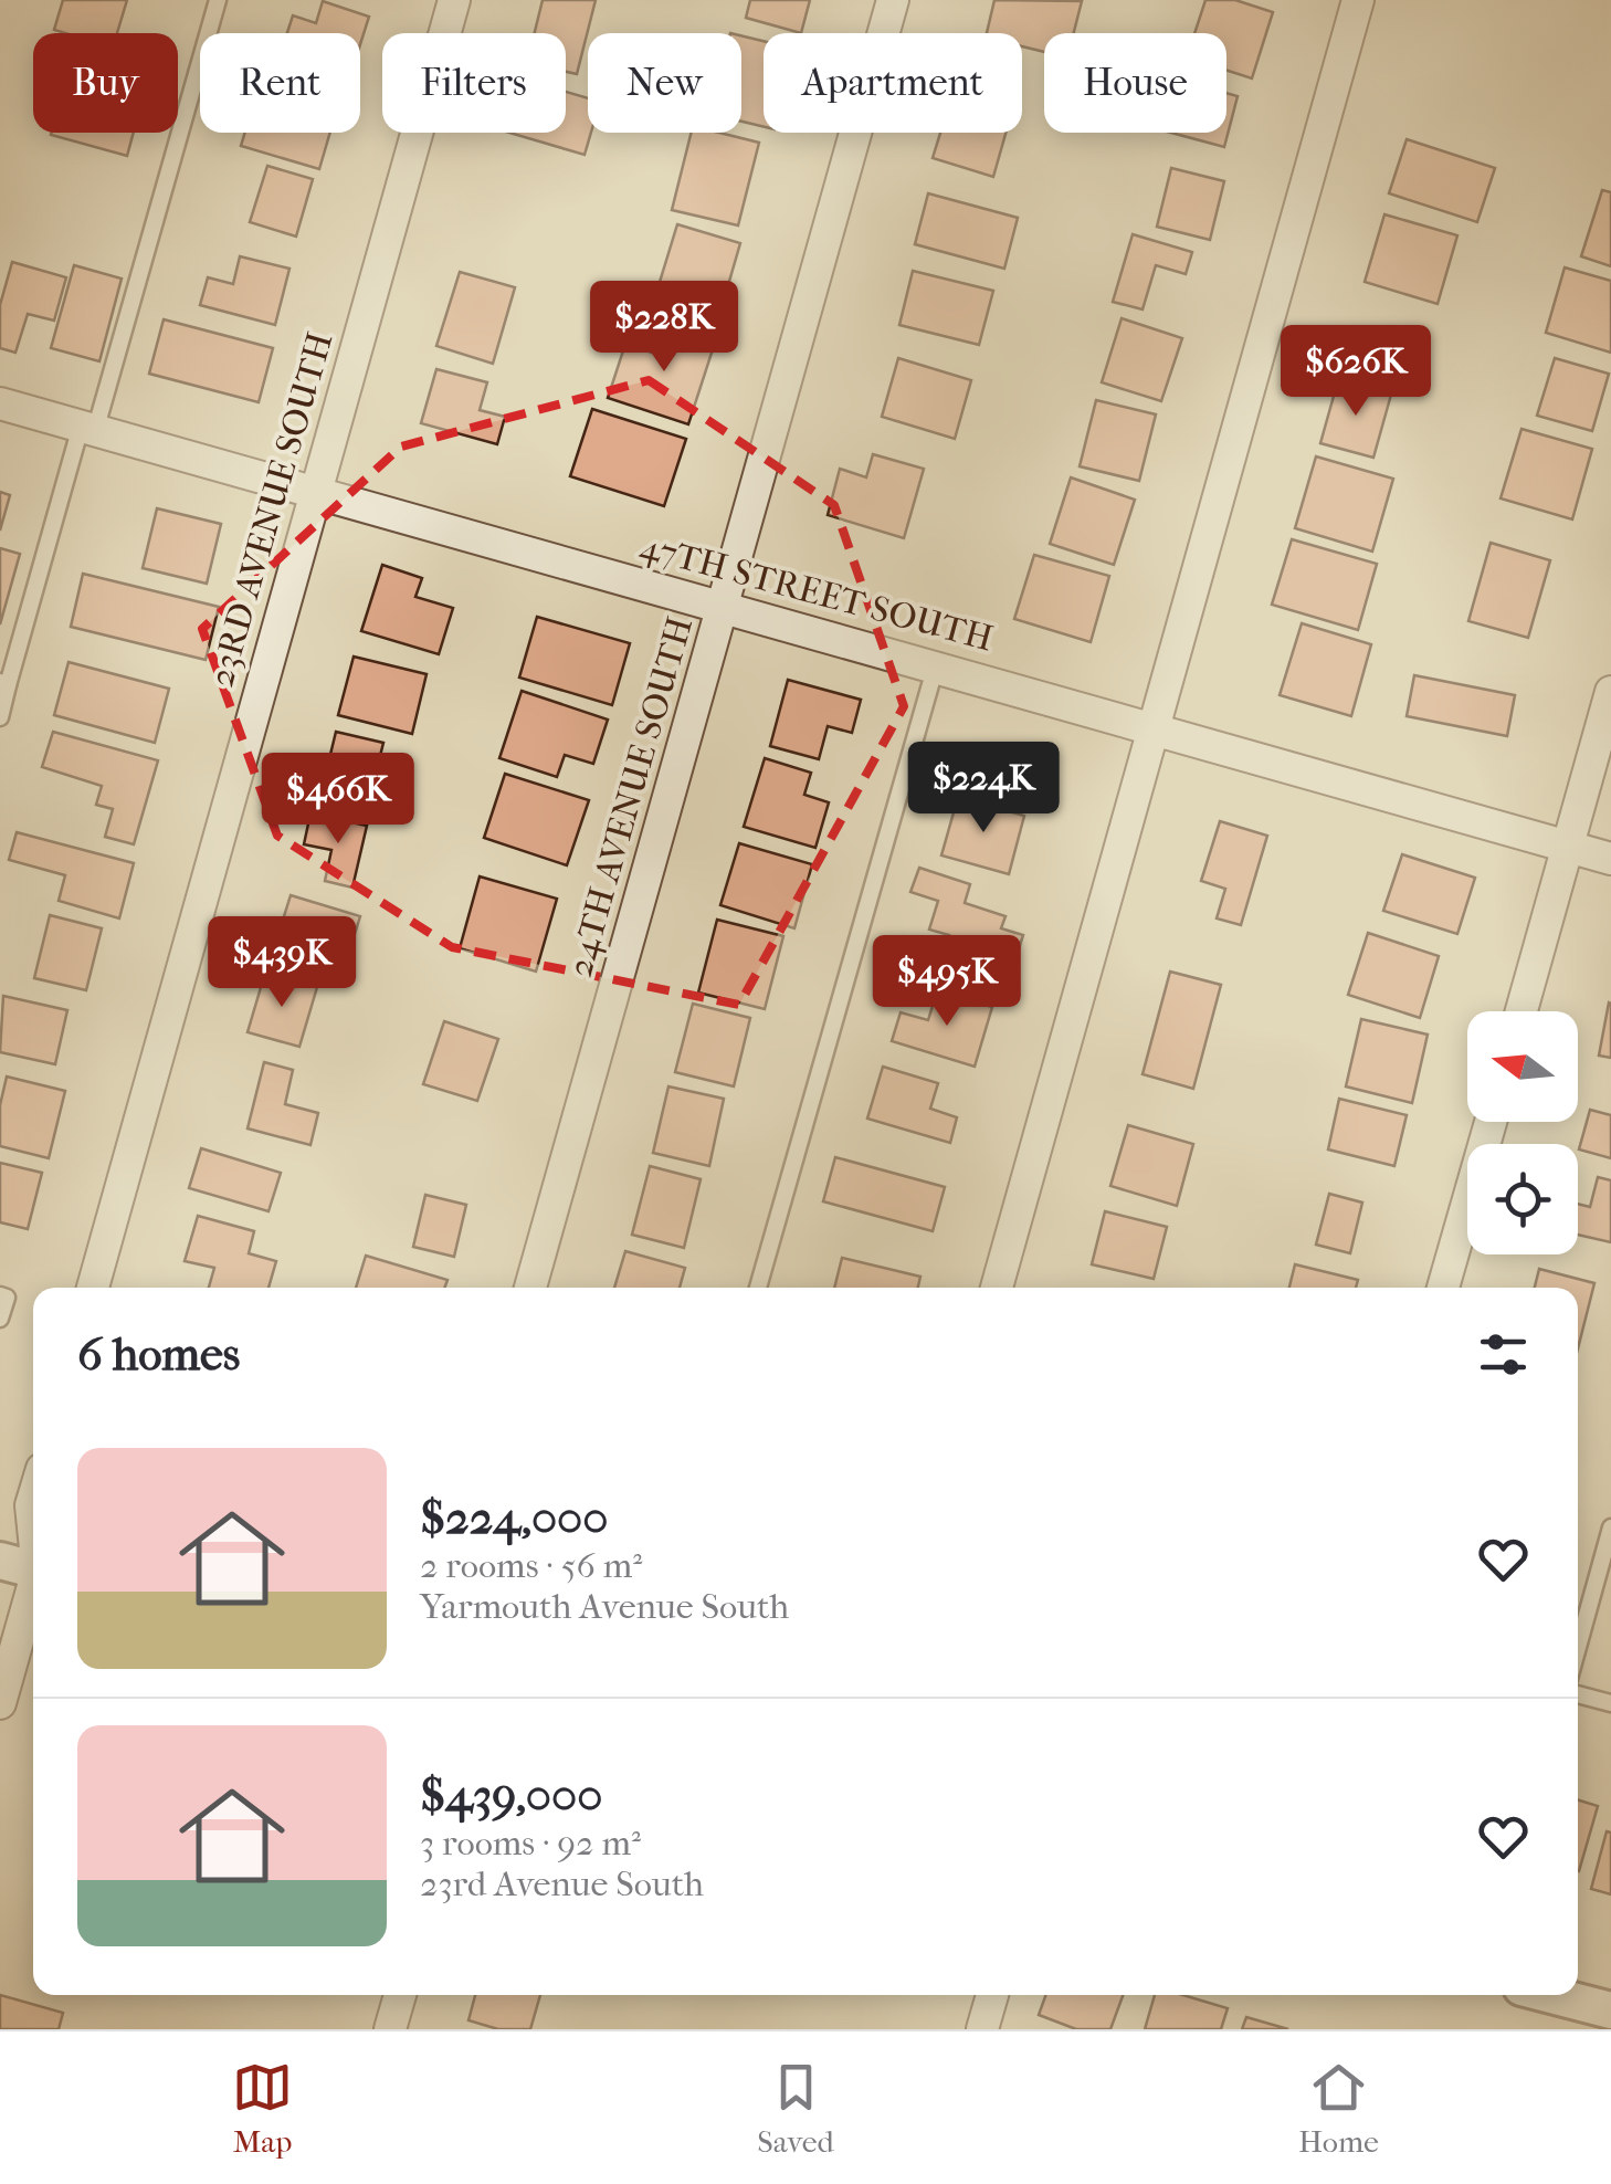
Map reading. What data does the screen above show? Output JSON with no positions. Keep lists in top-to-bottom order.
{
  "streets": {
    "street": ["23RD AVENUE SOUTH", "47TH STREET SOUTH", "24TH AVENUE SOUTH"]
  },
  "crossings": [
    ["23RD AVENUE SOUTH", "47TH STREET SOUTH"],
    ["47TH STREET SOUTH", "24TH AVENUE SOUTH"]
  ],
  "north": "left",
  "page": {
    "chip": [
      "Buy",
      "Rent",
      "Filters",
      "New",
      "Apartment",
      "House"
    ],
    "price": [
      "$228K",
      "$626K",
      "$224K",
      "$466K",
      "$439K",
      "$495K"
    ],
    "heading": "6 homes",
    "list": [
      {
        "name": "$224,000",
        "note": "2 rooms · 56 m² · Yarmouth Avenue South"
      },
      {
        "name": "$439,000",
        "note": "3 rooms · 92 m² · 23rd Avenue South"
      }
    ],
    "tabs": ["Map", "Saved", "Home"]
  }
}
